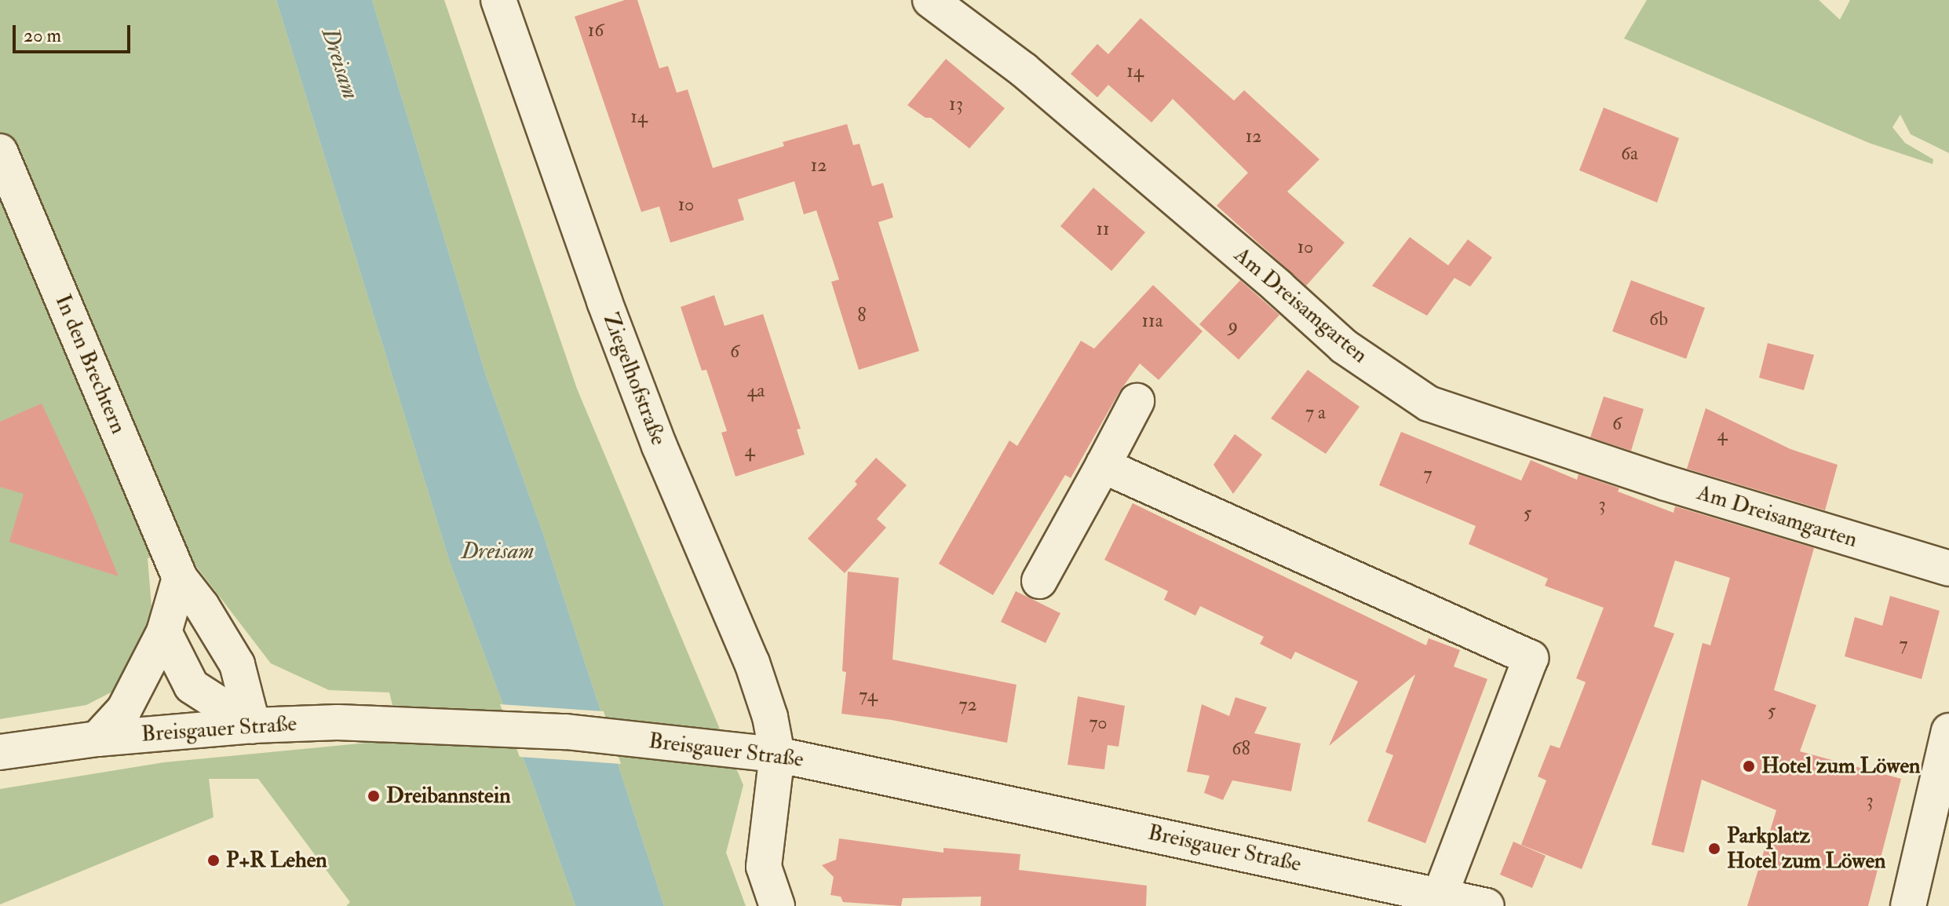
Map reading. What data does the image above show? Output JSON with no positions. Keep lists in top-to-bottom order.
{
  "streets": {
    "street": [
      "Am Dreisamgarten",
      "In den Brechtern",
      "Ziegelhofstraße",
      "Breisgauer Straße"
    ]
  },
  "crossings": [
    ["In den Brechtern", "Breisgauer Straße"],
    ["Ziegelhofstraße", "Breisgauer Straße"]
  ],
  "water": ["Dreisam"],
  "places": [
    "Hotel zum Löwen",
    "Dreibannstein",
    "Parkplatz Hotel zum Löwen",
    "P+R Lehen"
  ],
  "house_numbers": [
    "16",
    "14",
    "13",
    "14",
    "12",
    "6a",
    "12",
    "10",
    "11",
    "10",
    "8",
    "6b",
    "11a",
    "9",
    "6",
    "4a",
    "7 a",
    "6",
    "4",
    "4",
    "7",
    "3",
    "5",
    "7",
    "74",
    "72",
    "5",
    "70",
    "68",
    "3"
  ],
  "scale_bar": "20 m"
}
